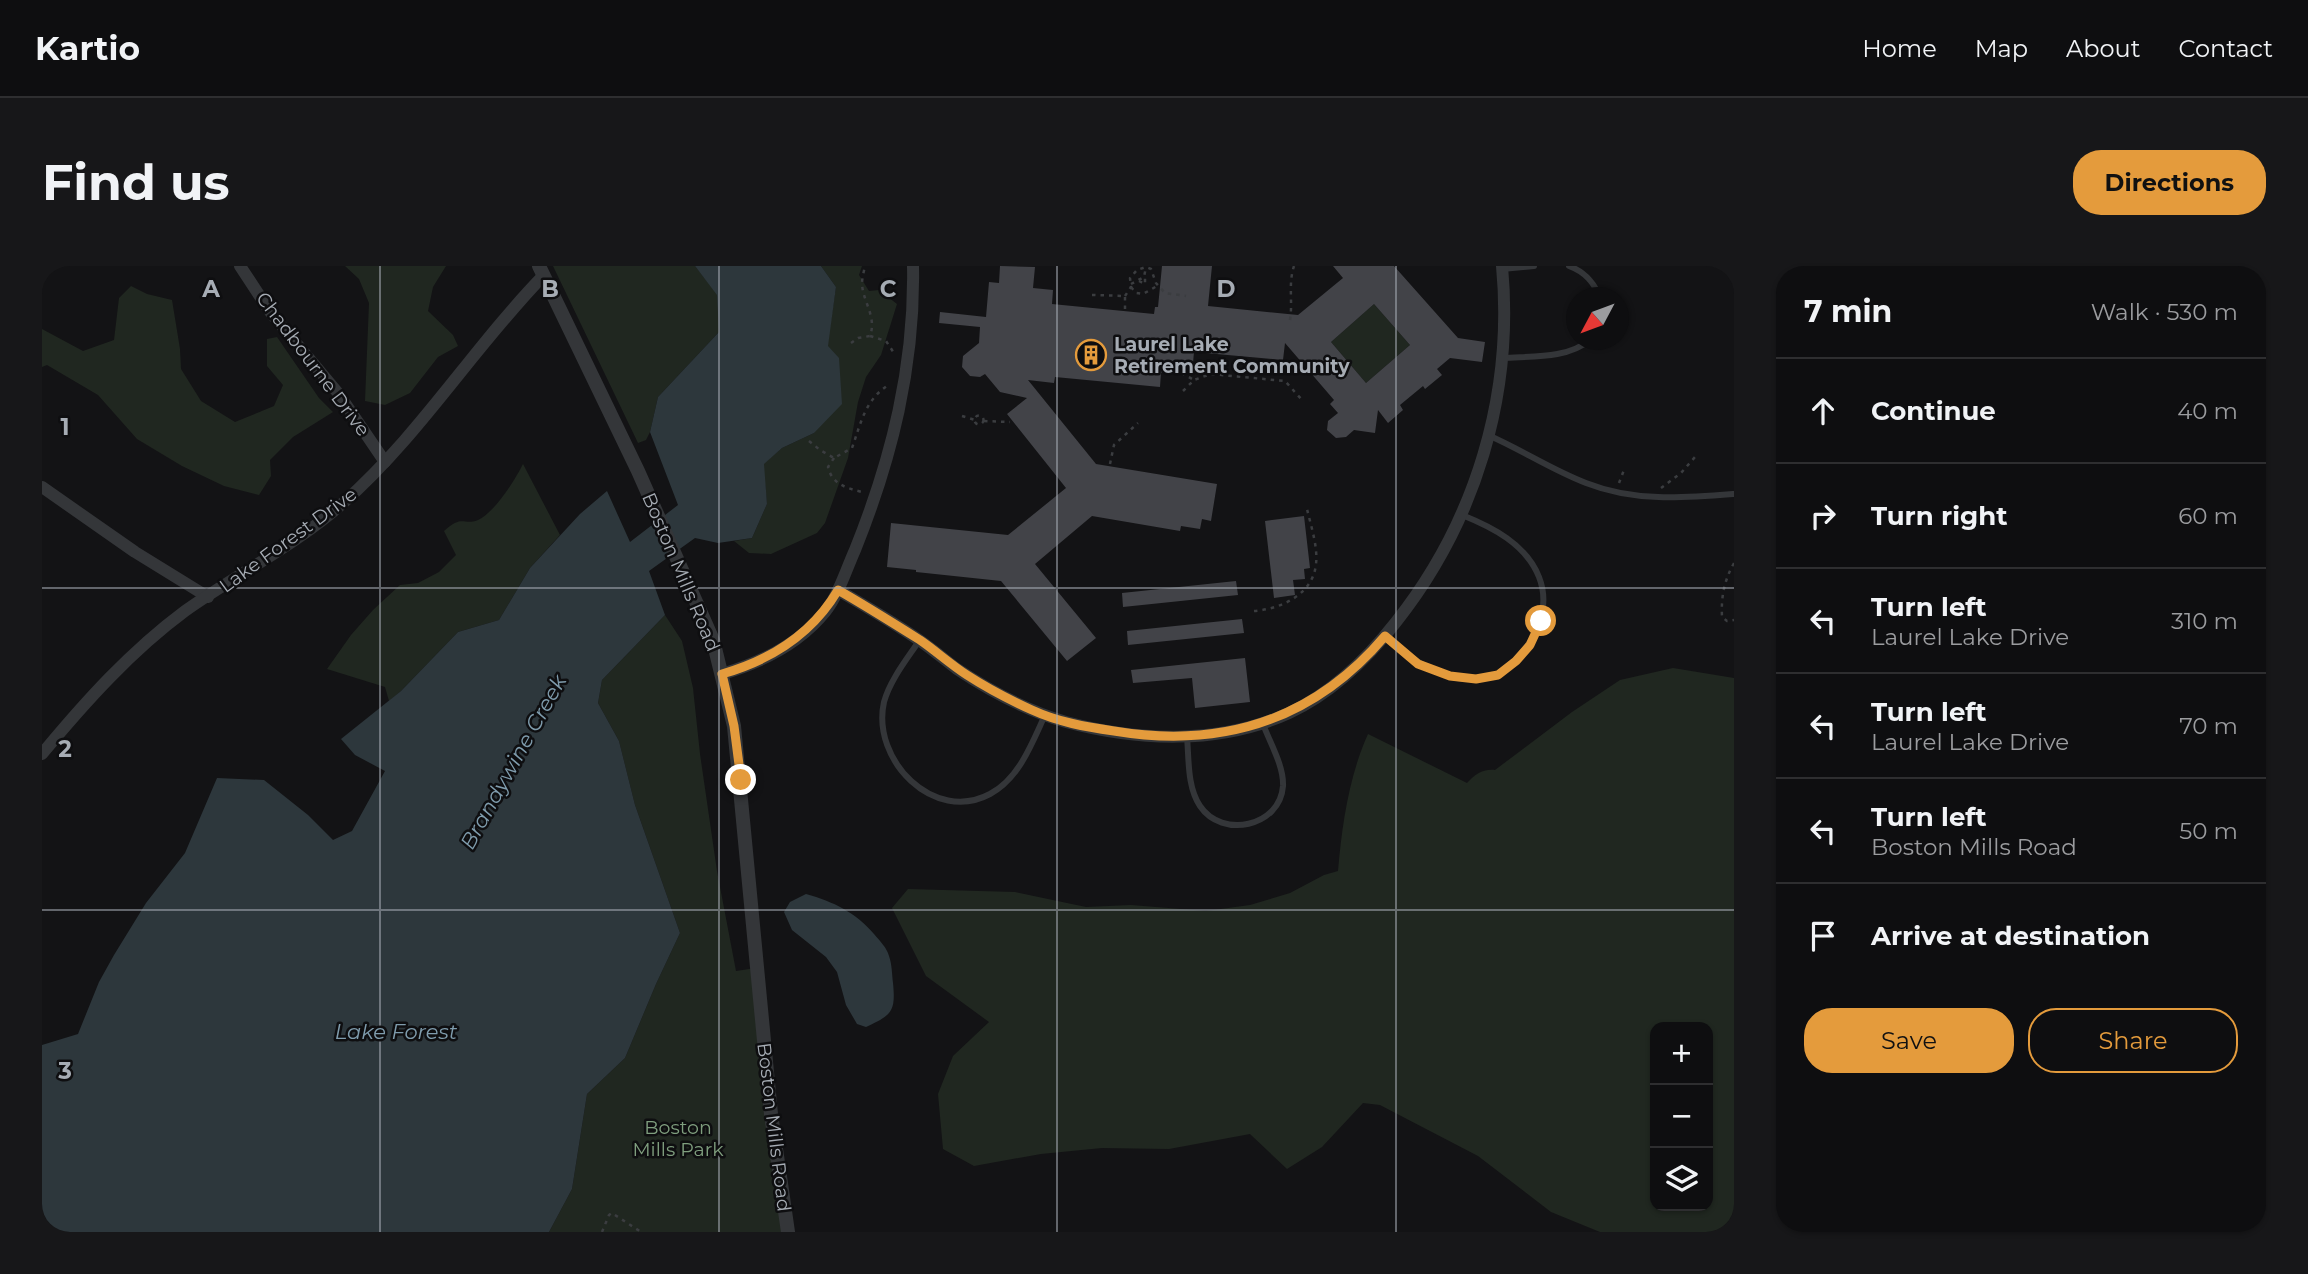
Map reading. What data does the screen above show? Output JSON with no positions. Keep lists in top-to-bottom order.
{
  "streets": {
    "street": ["Chadbourne Drive", "Lake Forest Drive", "Boston Mills Road"]
  },
  "crossings": [
    ["Chadbourne Drive", "Lake Forest Drive"],
    ["Lake Forest Drive", "Boston Mills Road"]
  ],
  "water": ["Brandywine Creek", "Lake Forest"],
  "parks": ["Boston Mills Park"],
  "places": {
    "building": ["Laurel Lake Retirement Community"]
  },
  "north": "bottom left",
  "page": {
    "header": "Kartio",
    "nav": [
      "Home",
      "Map",
      "About",
      "Contact"
    ],
    "buttons": [
      "Directions",
      ["Save", "Share"]
    ],
    "title": "Find us",
    "heading": ["7 min", "Walk · 530 m"],
    "list": [
      ["Continue", "40 m"],
      ["Turn right", "60 m"],
      ["Turn left", "Laurel Lake Drive", "310 m"],
      ["Turn left", "Laurel Lake Drive", "70 m"],
      ["Turn left", "Boston Mills Road", "50 m"],
      "Arrive at destination"
    ],
    "map_buttons": ["+", "−"]
  },
  "grid": {
    "columns": [
      "A",
      "B",
      "C",
      "D"
    ],
    "rows": ["1", "2", "3"]
  }
}
